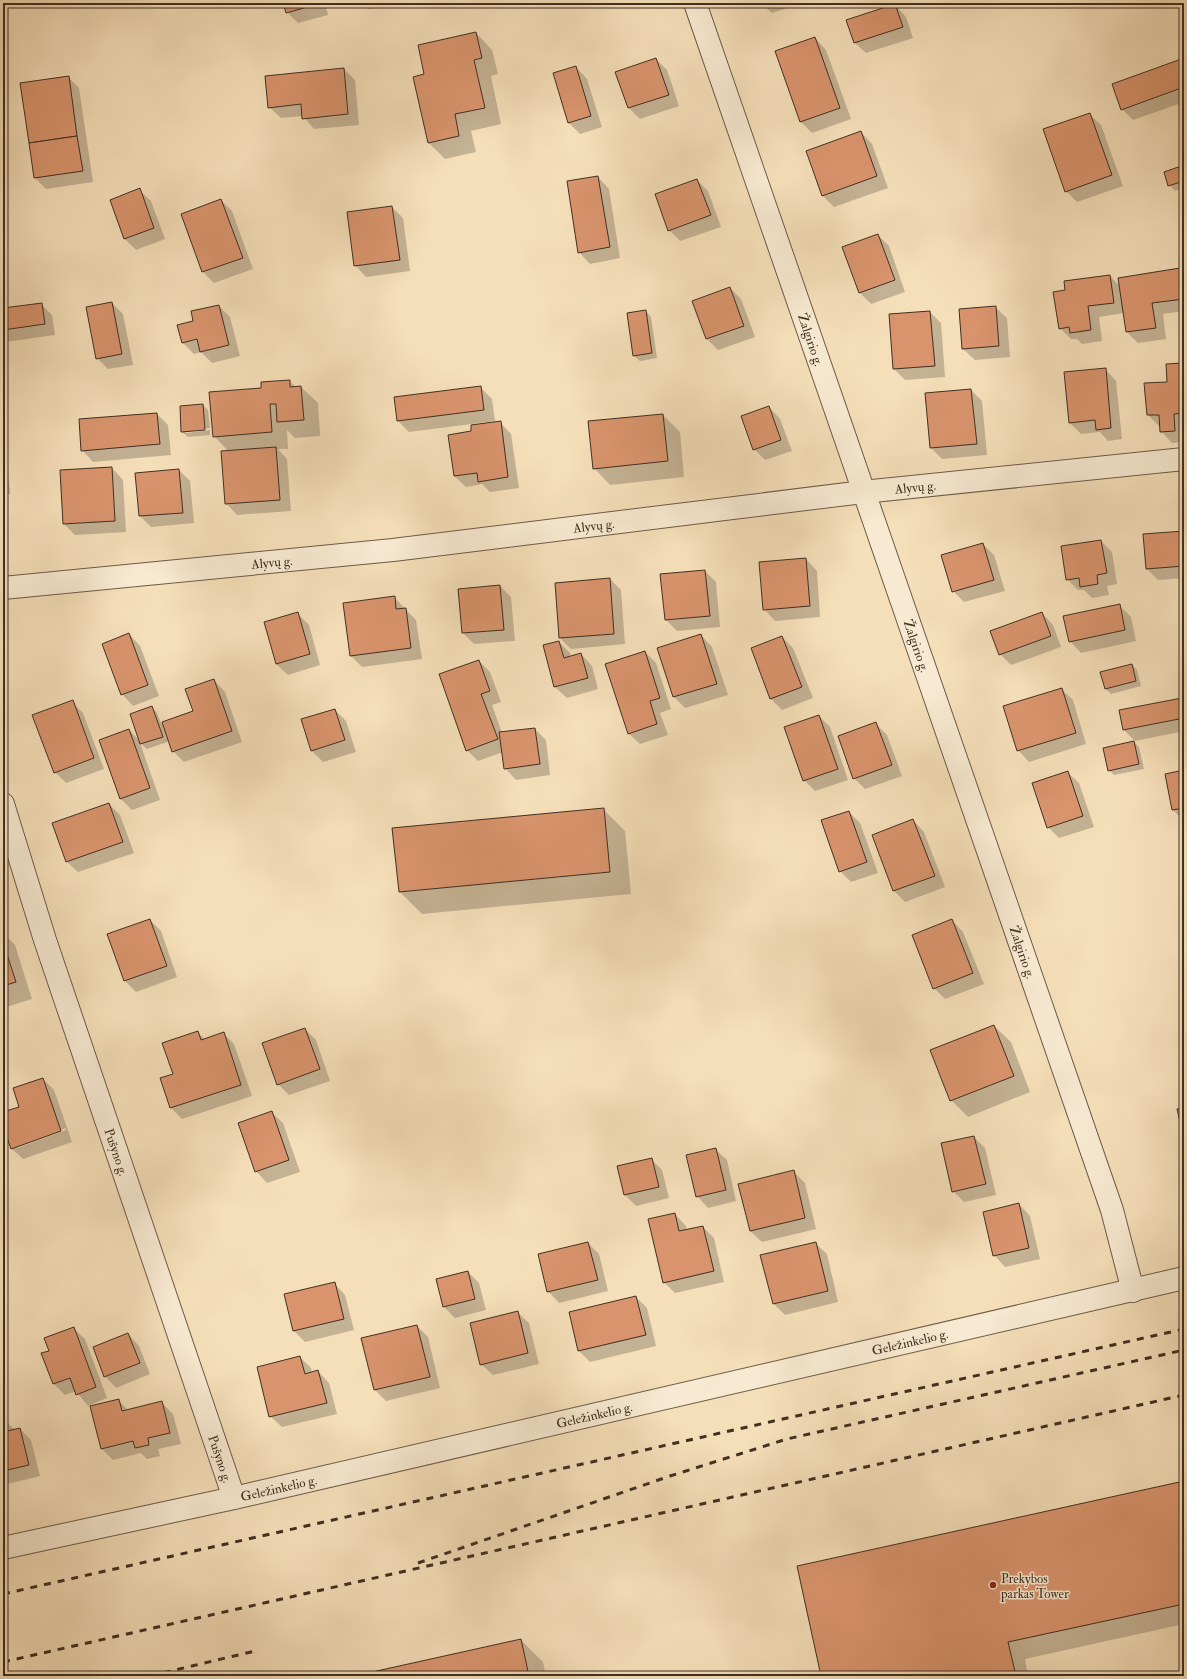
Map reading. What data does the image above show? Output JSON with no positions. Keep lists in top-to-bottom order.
{
  "streets": {
    "street": [
      "Žalgirio g.",
      "Alyvų g.",
      "Pušyno g.",
      "Geležinkelio g."
    ]
  },
  "crossings": [
    ["Žalgirio g.", "Alyvų g."],
    ["Žalgirio g.", "Geležinkelio g."],
    ["Pušyno g.", "Geležinkelio g."]
  ],
  "places": ["Prekybos parkas Tower"]
}
